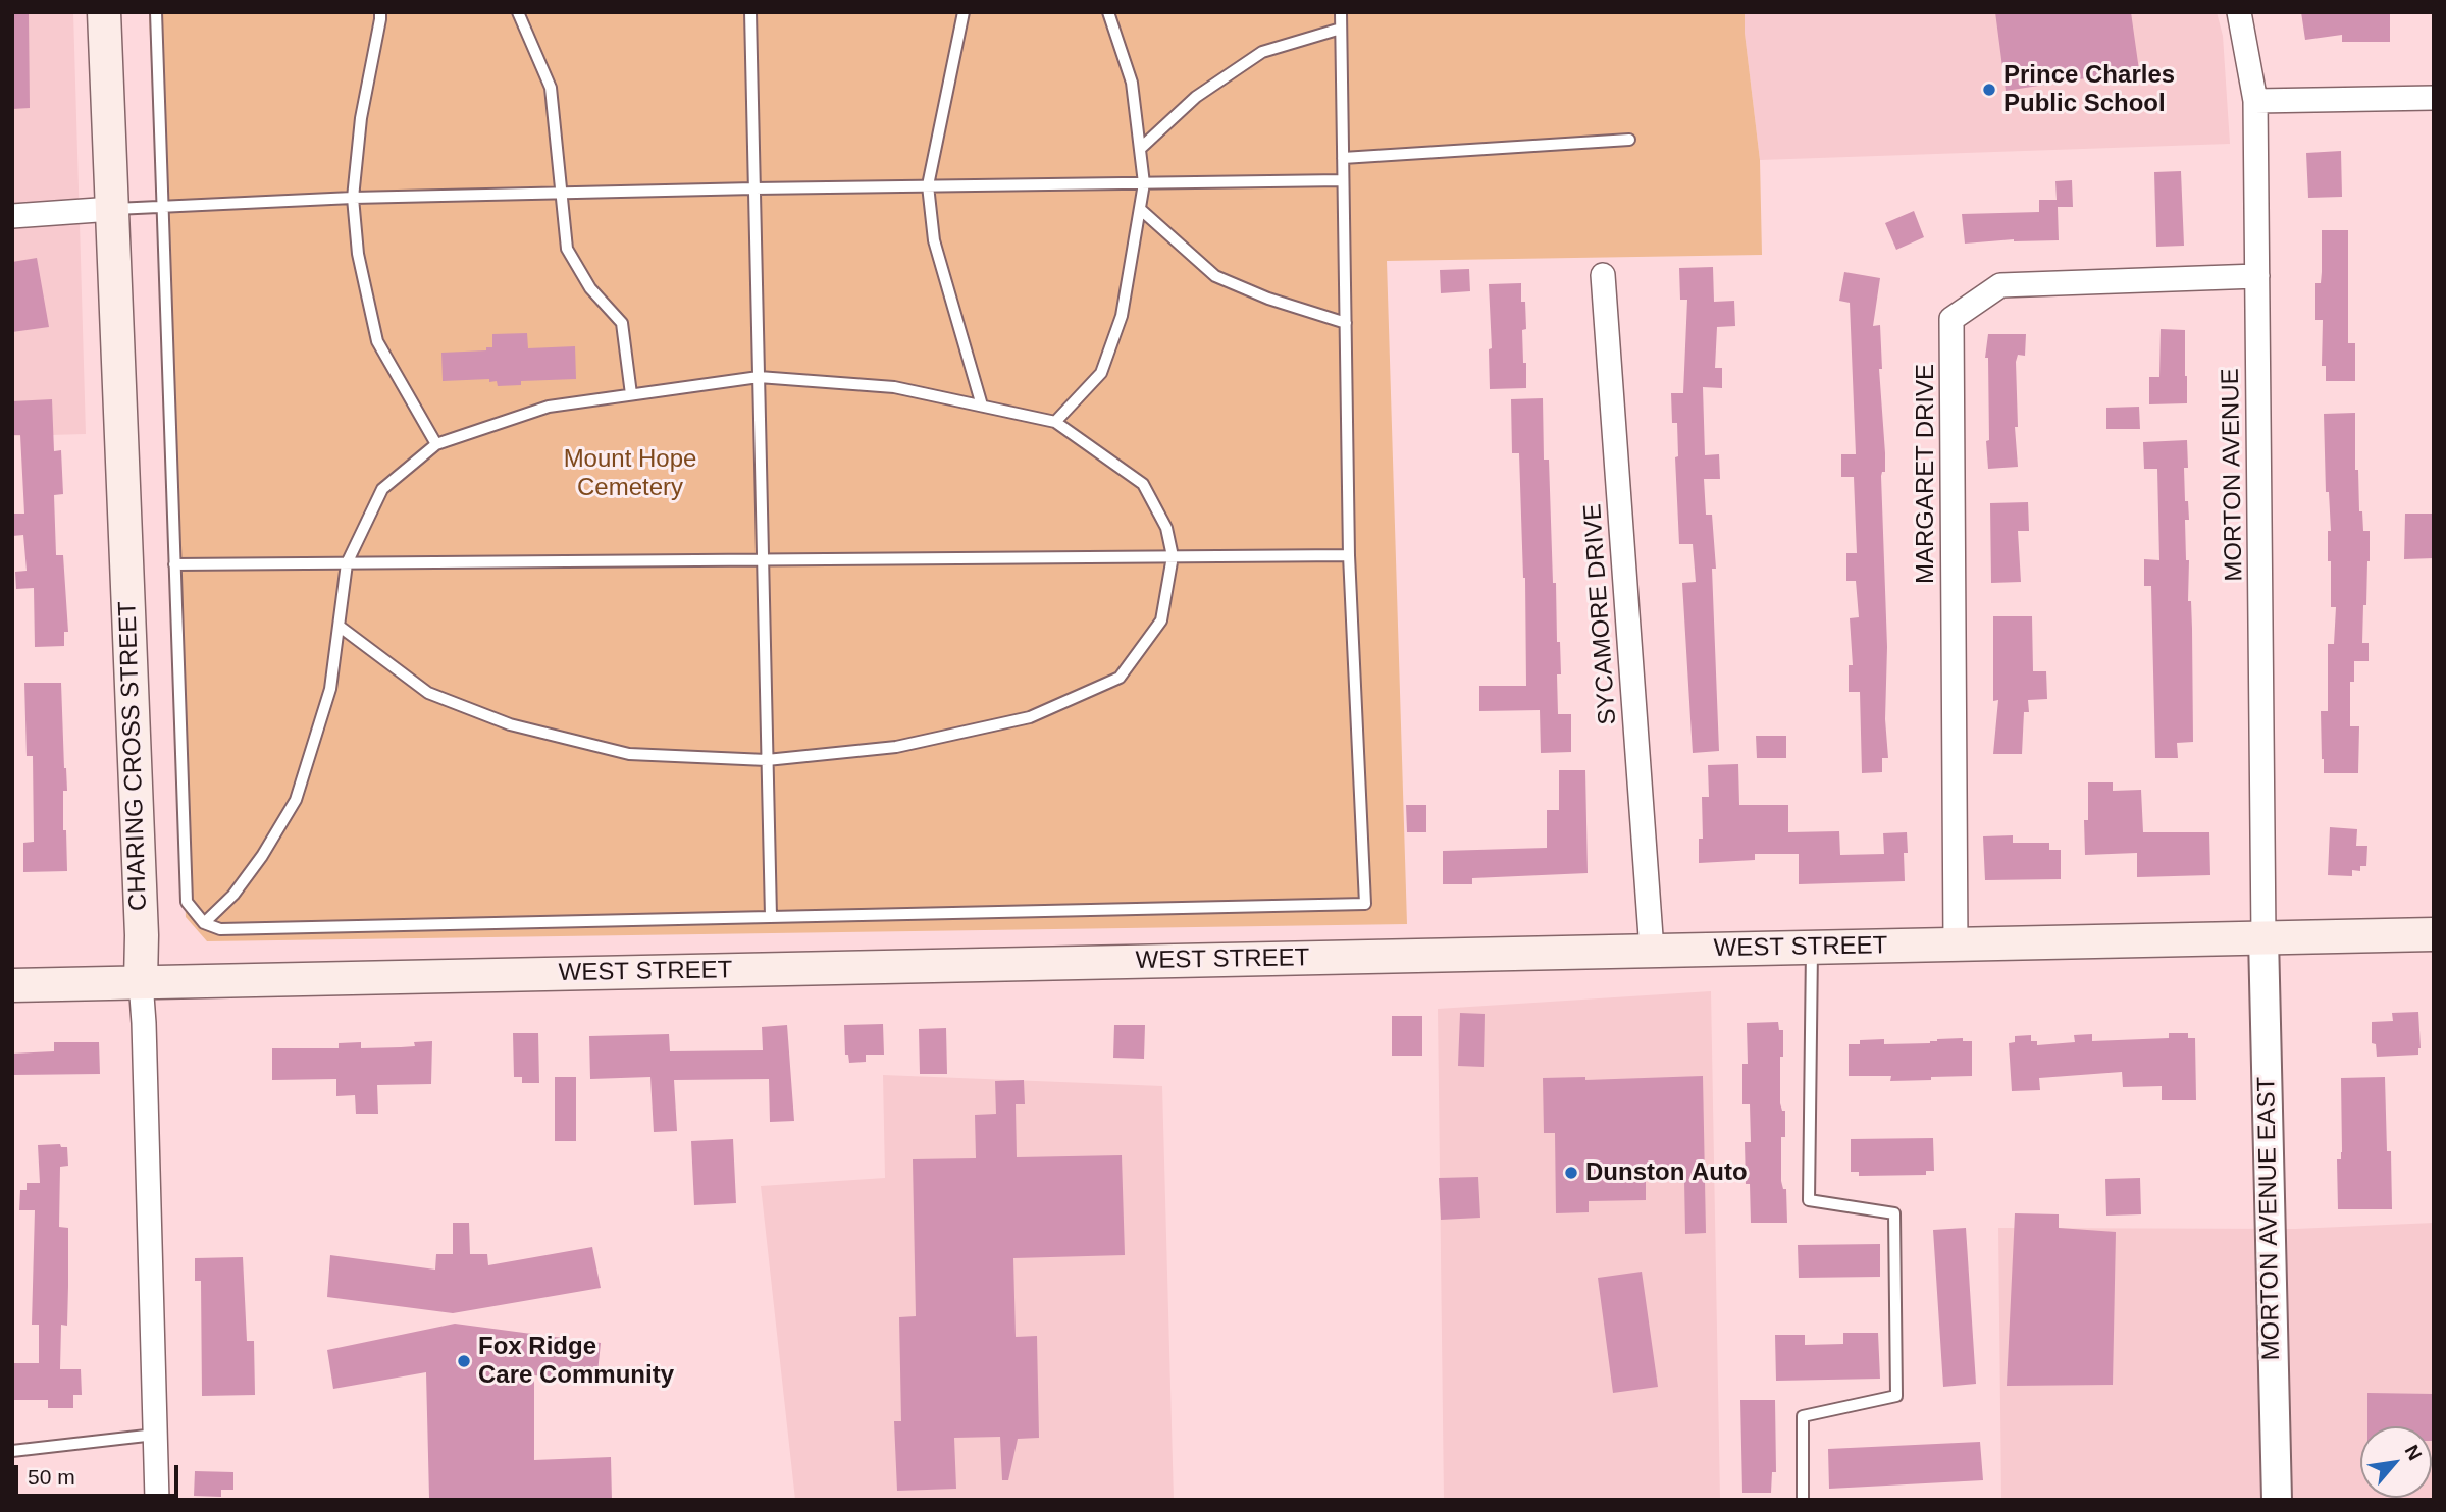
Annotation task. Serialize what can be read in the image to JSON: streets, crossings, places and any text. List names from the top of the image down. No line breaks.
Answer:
{"streets":{"main road":["CHARING CROSS STREET","WEST STREET"],"street":["MARGARET DRIVE","MORTON AVENUE","SYCAMORE DRIVE","MORTON AVENUE EAST"]},"crossings":[["MARGARET DRIVE","MORTON AVENUE"],["MARGARET DRIVE","WEST STREET"],["MORTON AVENUE","WEST STREET"],["MORTON AVENUE","MORTON AVENUE EAST"],["SYCAMORE DRIVE","WEST STREET"],["CHARING CROSS STREET","WEST STREET"],["WEST STREET","MORTON AVENUE EAST"]],"parks":["Mount Hope Cemetery"],"places":["Prince Charles Public School","Dunston Auto","Fox Ridge Care Community"],"scale_bar":"50 m","north":"top right"}
